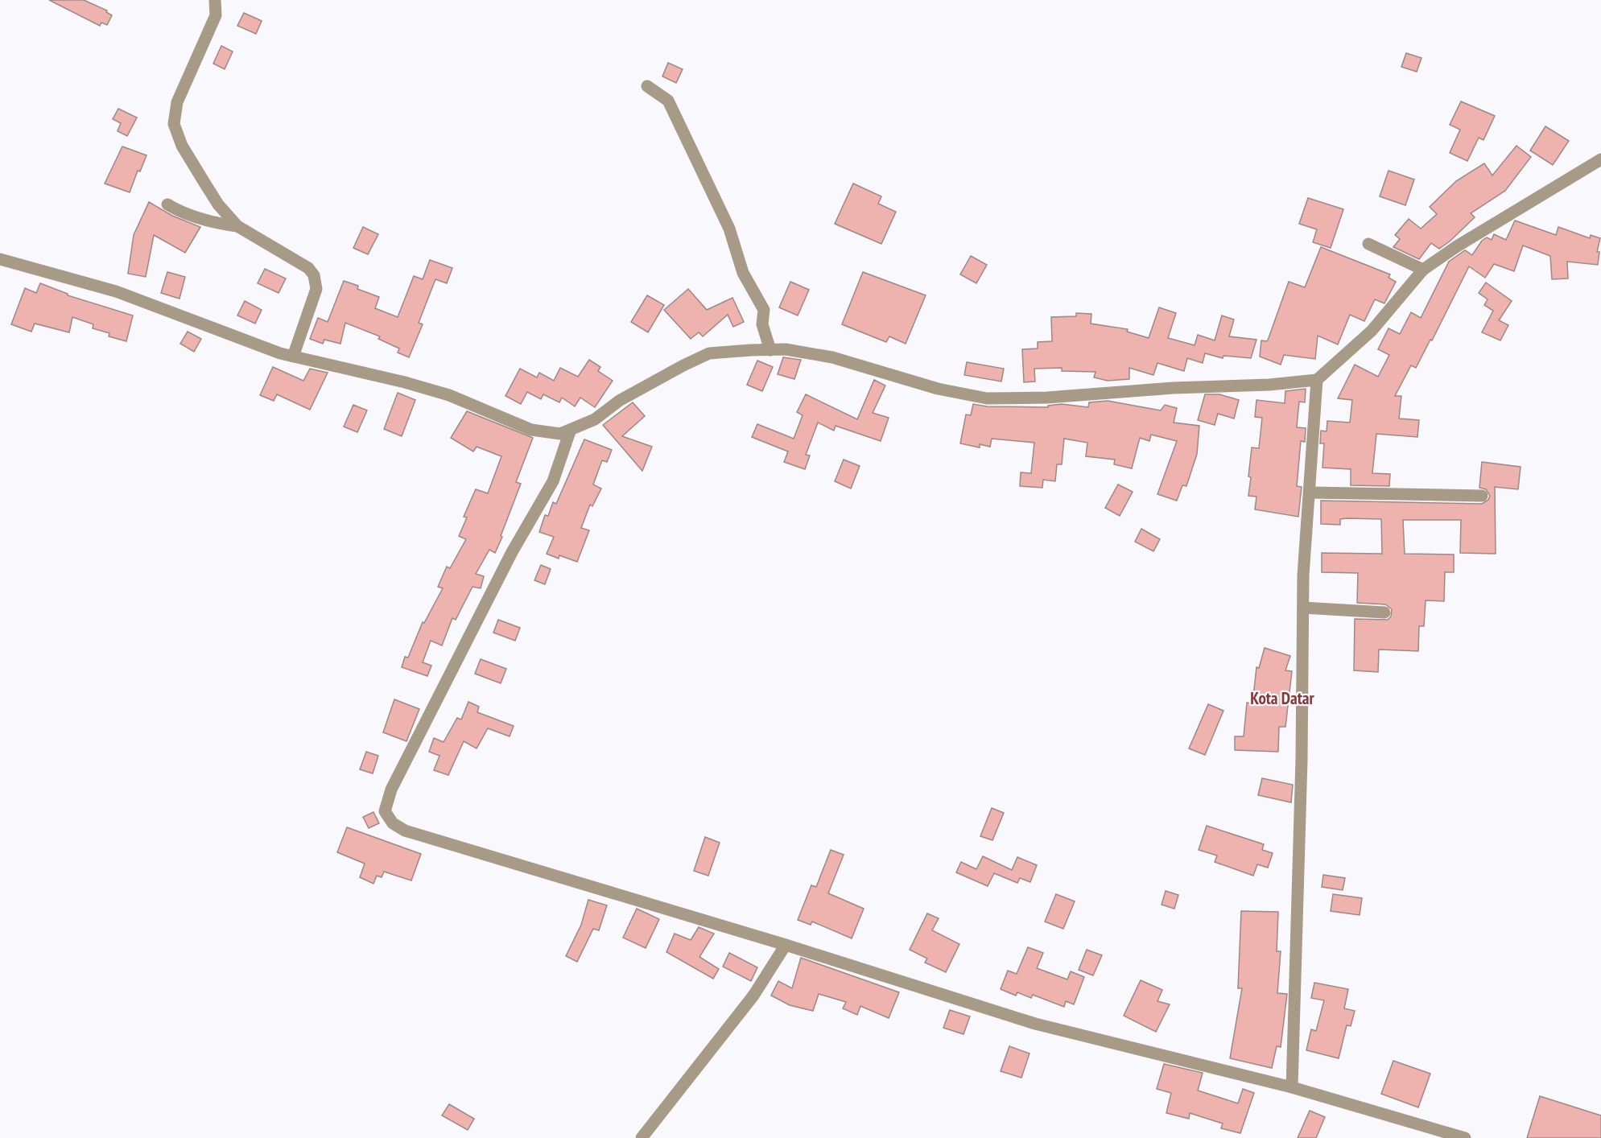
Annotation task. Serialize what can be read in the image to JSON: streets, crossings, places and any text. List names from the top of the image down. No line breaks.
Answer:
{"districts":["Kota Datar"]}
